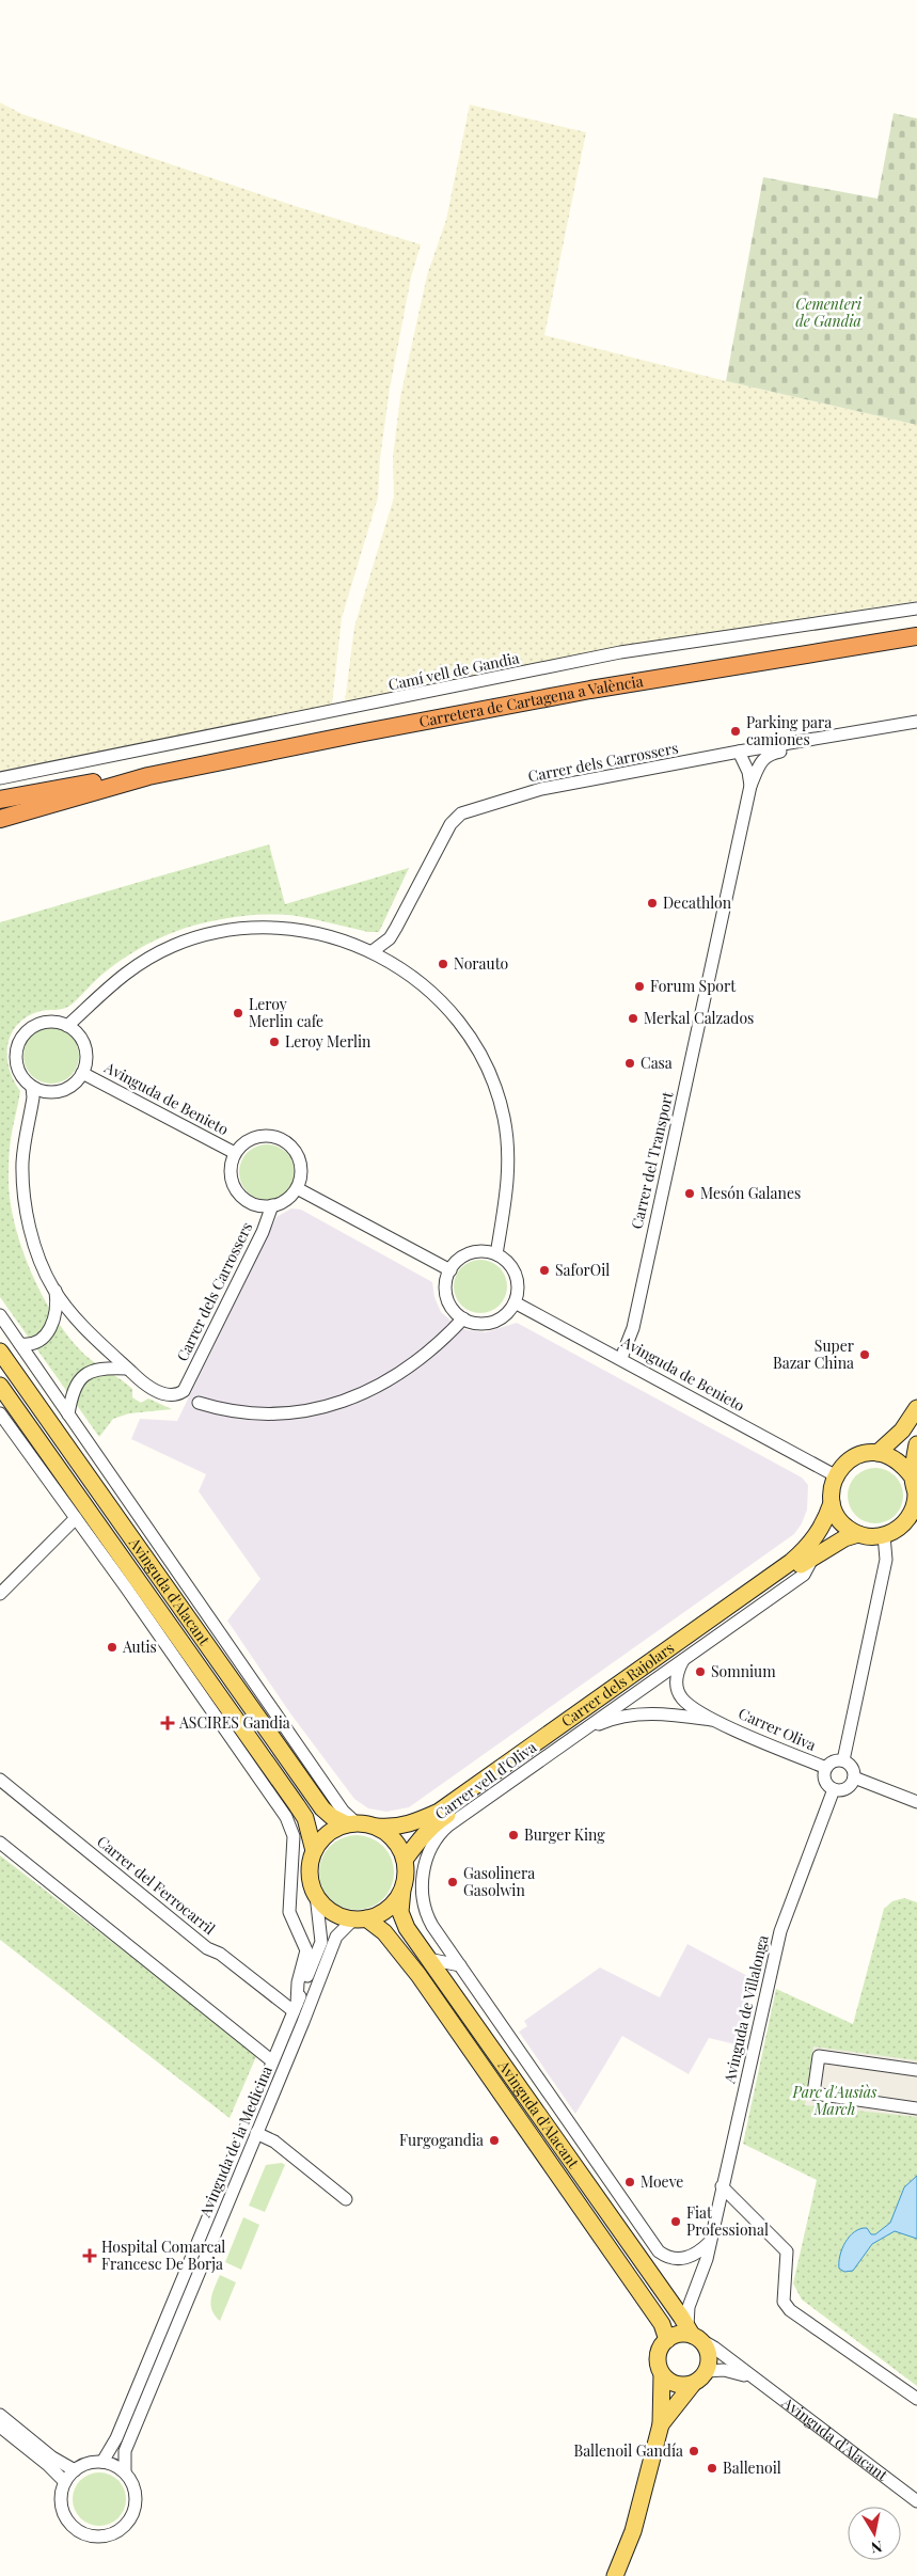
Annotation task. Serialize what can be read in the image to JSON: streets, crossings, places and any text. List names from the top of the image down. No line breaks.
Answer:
{"streets":{"highway":["Carretera de Cartagena a València"],"main road":["Avinguda d'Alacant","Carrer dels Rajolars"],"street":["Camí vell de Gandia","Carrer dels Carrossers","Avinguda de Benieto","Carrer del Transport","Carrer Oliva","Carrer vell d'Oliva","Carrer del Ferrocarril","Avinguda de Villalonga","Avinguda de la Medicina"]},"crossings":[["Carrer dels Carrossers","Avinguda de Benieto"],["Carrer dels Carrossers","Carrer del Transport"],["Avinguda de Benieto","Carrer del Transport"],["Avinguda de Benieto","Carrer dels Rajolars"],["Avinguda d'Alacant","Carrer dels Rajolars"],["Avinguda d'Alacant","Carrer vell d'Oliva"],["Avinguda d'Alacant","Avinguda de Villalonga"],["Avinguda d'Alacant","Avinguda de la Medicina"],["Carrer dels Rajolars","Carrer vell d'Oliva"],["Carrer dels Rajolars","Avinguda de la Medicina"],["Carrer Oliva","Carrer vell d'Oliva"],["Carrer Oliva","Avinguda de Villalonga"],["Carrer vell d'Oliva","Avinguda de Villalonga"],["Carrer del Ferrocarril","Avinguda de la Medicina"]],"parks":["Cementeri de Gandia","Parc d'Ausiàs March"],"places":{"other":["Parking para camiones","Decathlon","Norauto","Forum Sport","Leroy Merlin cafe","Merkal Calzados","Leroy Merlin","Casa","Mesón Galanes","SaforOil","Super Bazar China","Autis","Somnium","Burger King","Gasolinera Gasolwin","Furgogandia","Moeve","Fiat Professional","Ballenoil Gandía","Ballenoil"],"health":["ASCIRES Gandia","Hospital Comarcal Francesc De Borja"]},"north":"bottom"}
